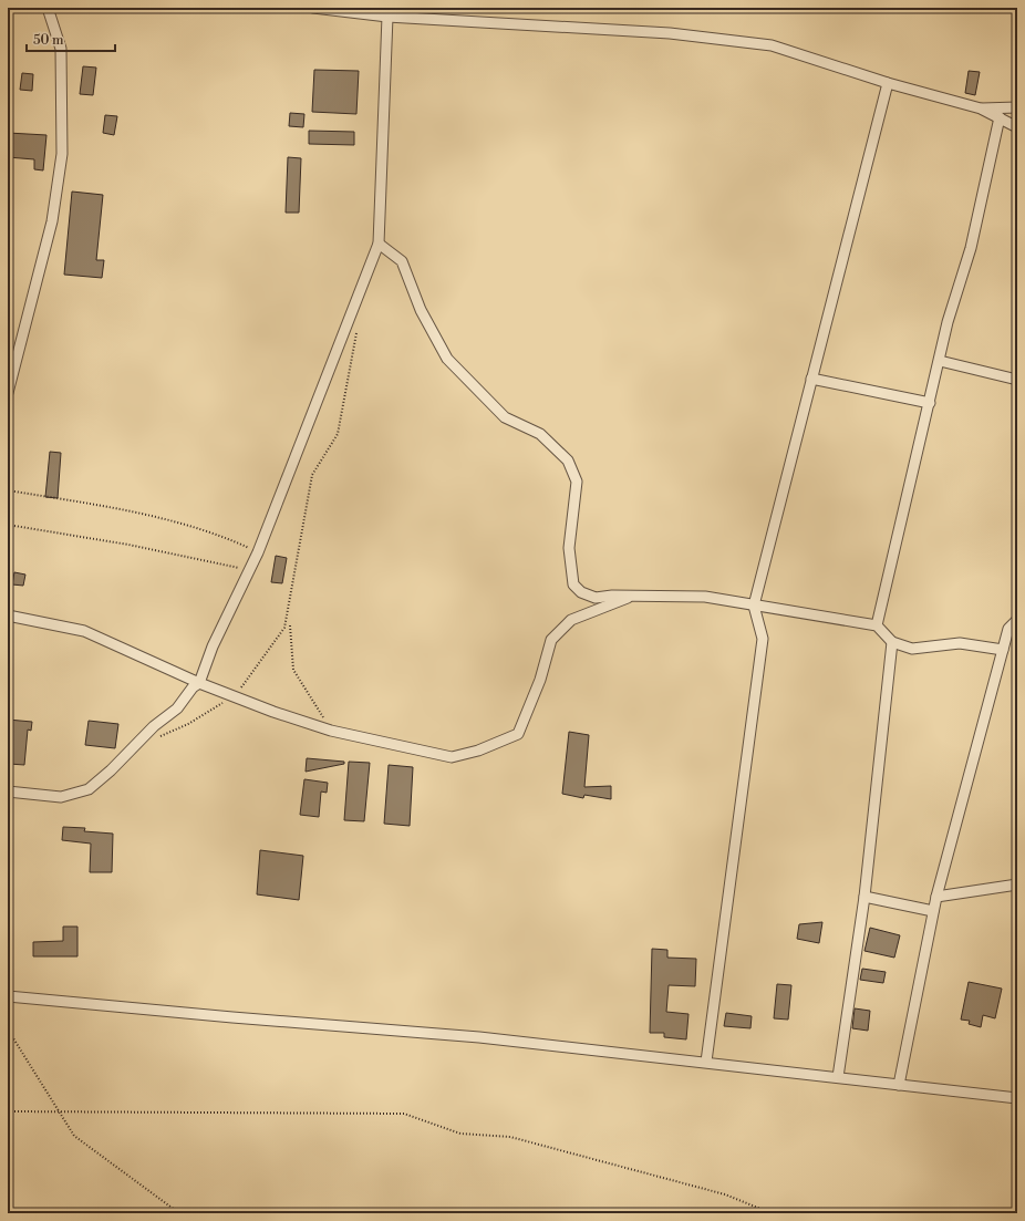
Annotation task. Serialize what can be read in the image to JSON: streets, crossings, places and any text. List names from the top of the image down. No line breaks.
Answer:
{"scale_bar":"50 m"}
